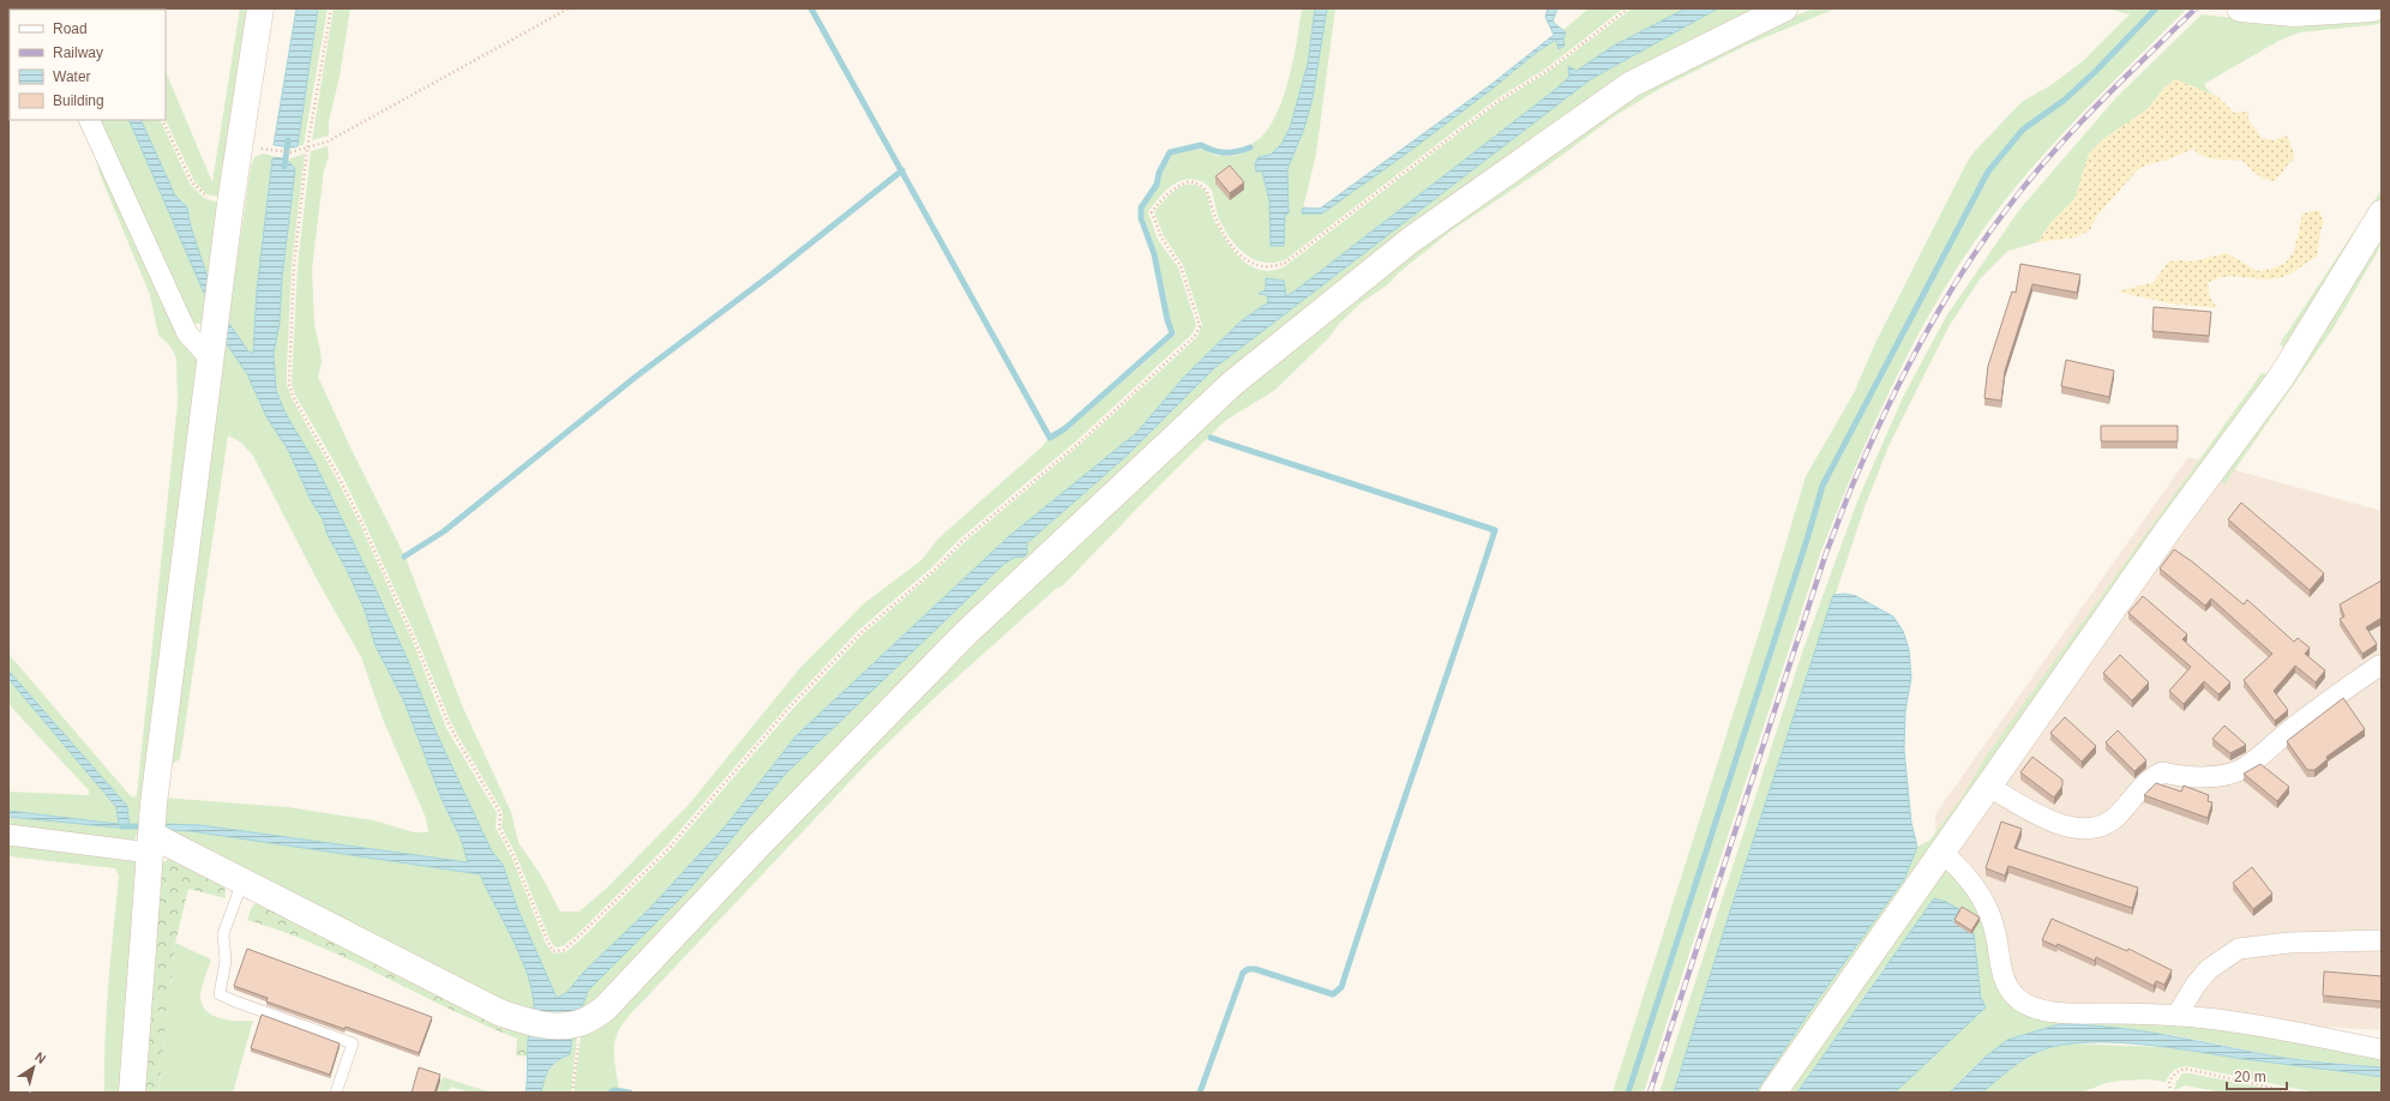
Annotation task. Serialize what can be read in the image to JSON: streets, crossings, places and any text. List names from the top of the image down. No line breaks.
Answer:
{"legend":["Road","Railway","Water","Building"],"scale_bar":"20 m","north":"top right"}
